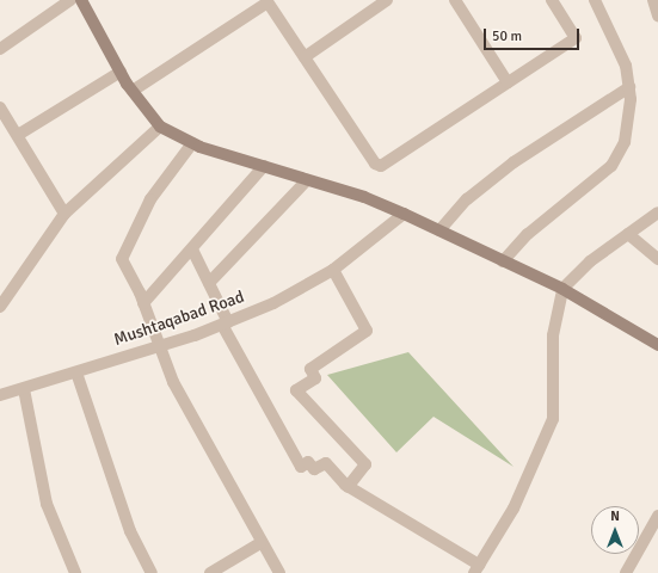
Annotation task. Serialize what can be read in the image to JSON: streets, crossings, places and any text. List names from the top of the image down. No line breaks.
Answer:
{"streets":{"street":["Mushtaqabad Road"]},"scale_bar":"50 m","north":"top"}
